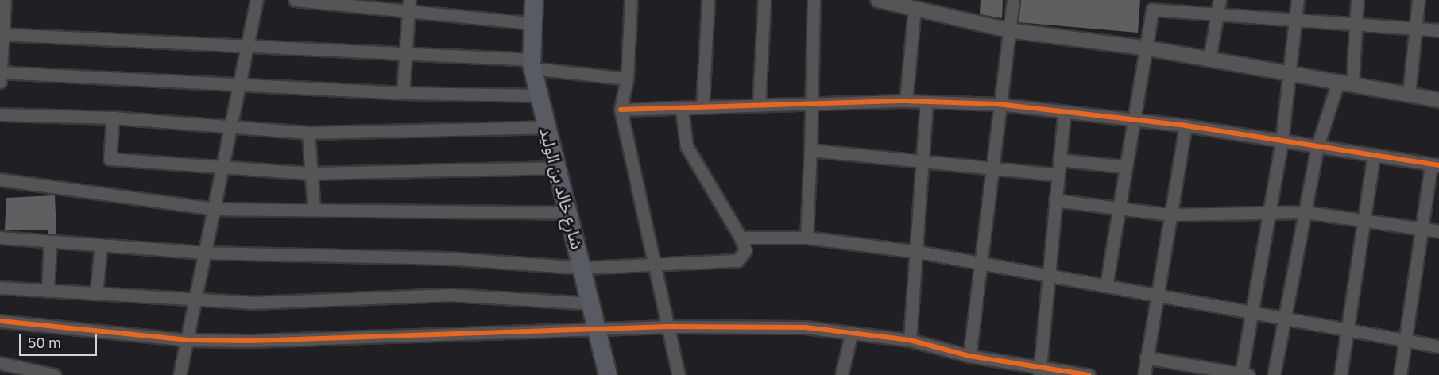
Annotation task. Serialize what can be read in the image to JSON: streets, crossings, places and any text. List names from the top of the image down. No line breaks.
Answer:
{"streets":{"main road":["شارع خالد بن الوليد"]},"scale_bar":"50 m"}
